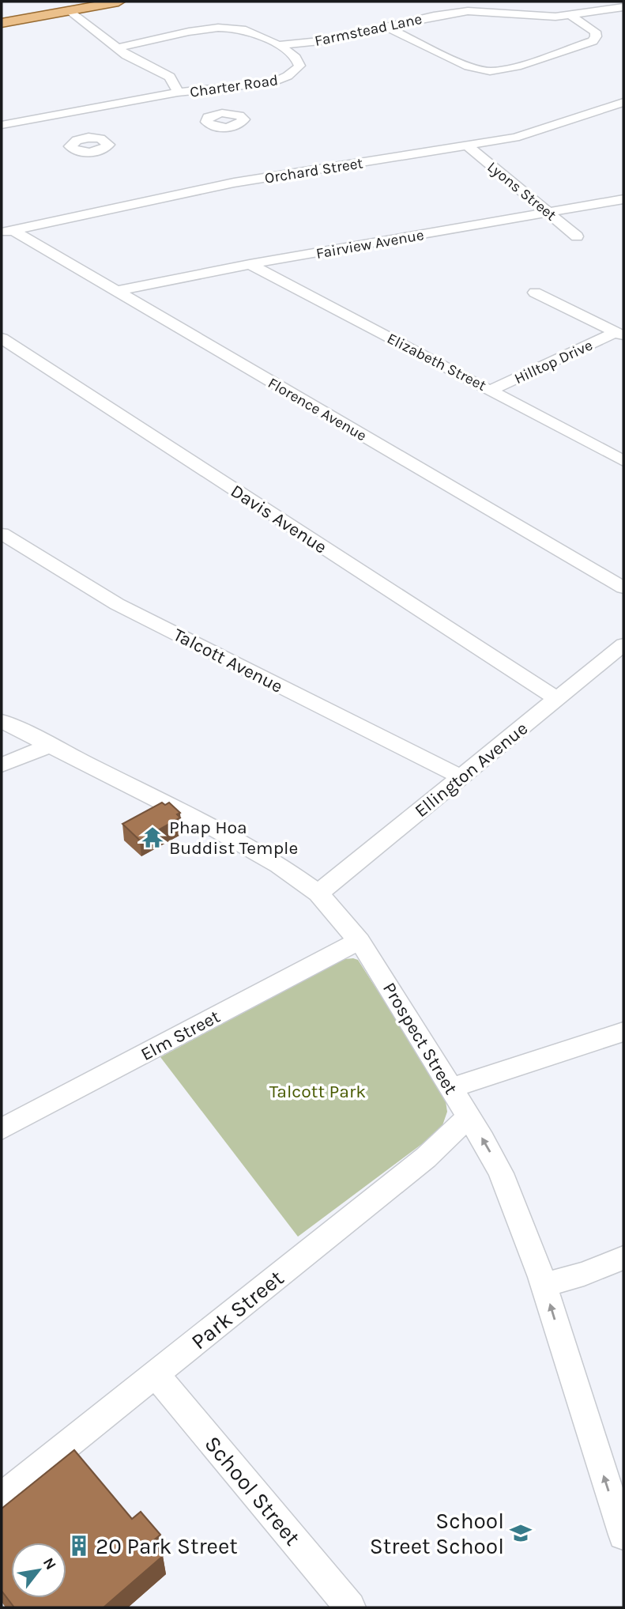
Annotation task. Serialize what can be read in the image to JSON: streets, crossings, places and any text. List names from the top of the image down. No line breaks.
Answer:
{"streets":{"street":["Farmstead Lane","Charter Road","Orchard Street","Lyons Street","Fairview Avenue","Elizabeth Street","Hilltop Drive","Florence Avenue","Davis Avenue","Talcott Avenue","Ellington Avenue","Elm Street","Prospect Street","Park Street","School Street"]},"crossings":[["Farmstead Lane","Charter Road"],["Orchard Street","Lyons Street"],["Orchard Street","Florence Avenue"],["Lyons Street","Fairview Avenue"],["Fairview Avenue","Elizabeth Street"],["Fairview Avenue","Florence Avenue"],["Elizabeth Street","Hilltop Drive"],["Davis Avenue","Ellington Avenue"],["Talcott Avenue","Ellington Avenue"],["Ellington Avenue","Prospect Street"],["Elm Street","Prospect Street"],["Prospect Street","Park Street"],["Park Street","School Street"]],"one_way":["Prospect Street"],"parks":["Talcott Park"],"places":{"temple":["Phap Hoa Buddist Temple"],"school or university":["School Street School"],"building":["20 Park Street"]},"north":"top right"}
